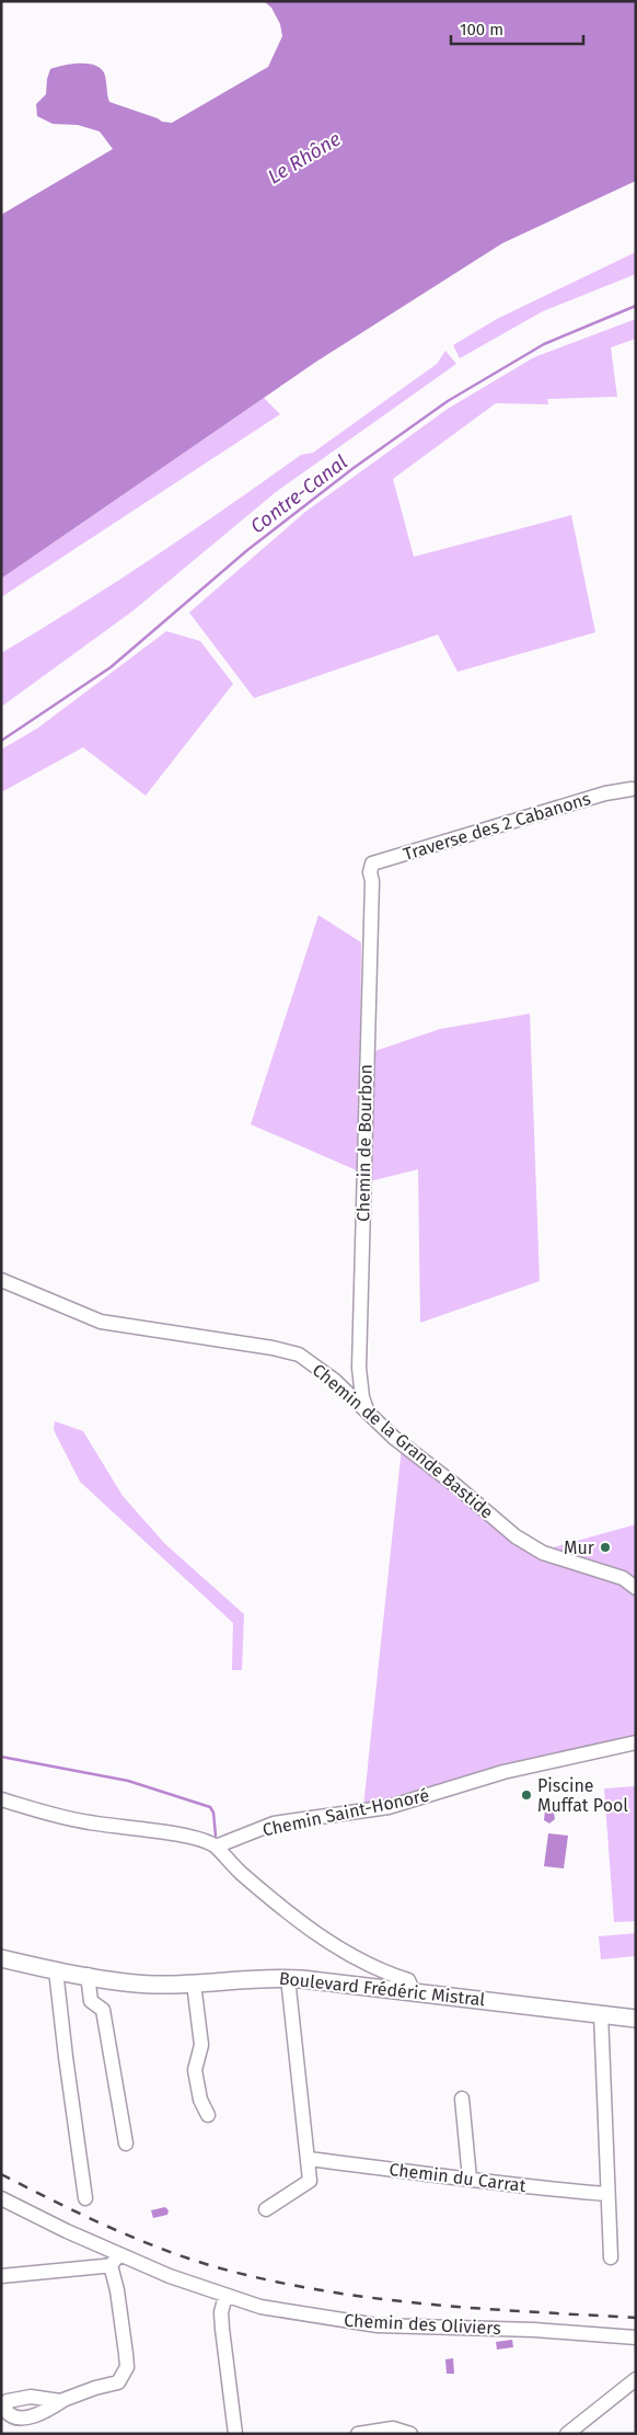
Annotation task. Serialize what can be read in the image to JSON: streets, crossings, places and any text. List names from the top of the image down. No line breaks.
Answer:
{"streets":{"main road":["Boulevard Frédéric Mistral"],"street":["Traverse des 2 Cabanons","Chemin de Bourbon","Chemin de la Grande Bastide","Chemin Saint-Honoré","Chemin du Carrat","Chemin des Oliviers"]},"crossings":[["Traverse des 2 Cabanons","Chemin de Bourbon"],["Chemin de Bourbon","Chemin de la Grande Bastide"]],"water":["Le Rhône","Contre-Canal"],"places":["Mur","Piscine Muffat Pool"],"scale_bar":"100 m"}
